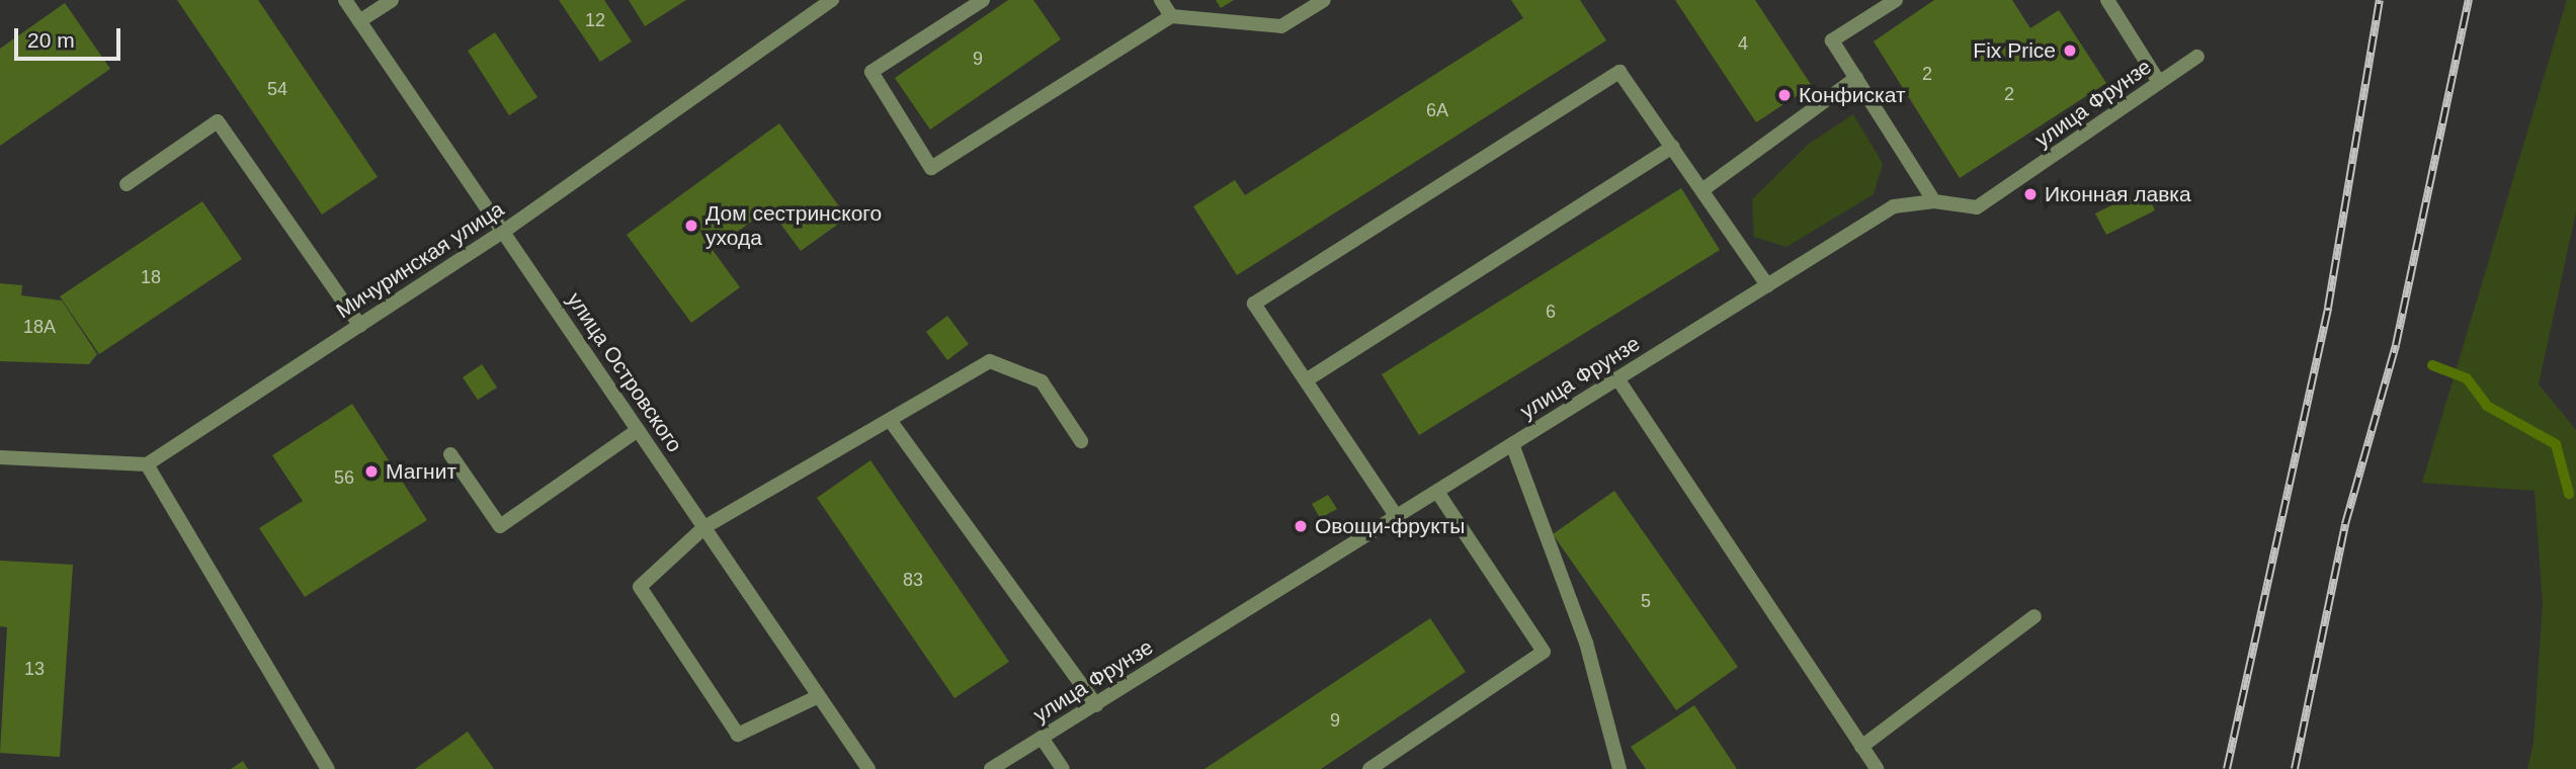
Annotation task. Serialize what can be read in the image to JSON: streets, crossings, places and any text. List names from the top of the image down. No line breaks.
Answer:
{"streets":{"street":["улица Фрунзе","Мичуринская улица","улица Островского"]},"crossings":[["Мичуринская улица","улица Островского"]],"places":["Fix Price","Конфискат","Иконная лавка","Дом сестринского ухода","Магнит","Овощи-фрукты"],"house_numbers":["12","4","9","2","54","2","6А","18","6","18А","56","83","5","13","9"],"scale_bar":"20 m"}
